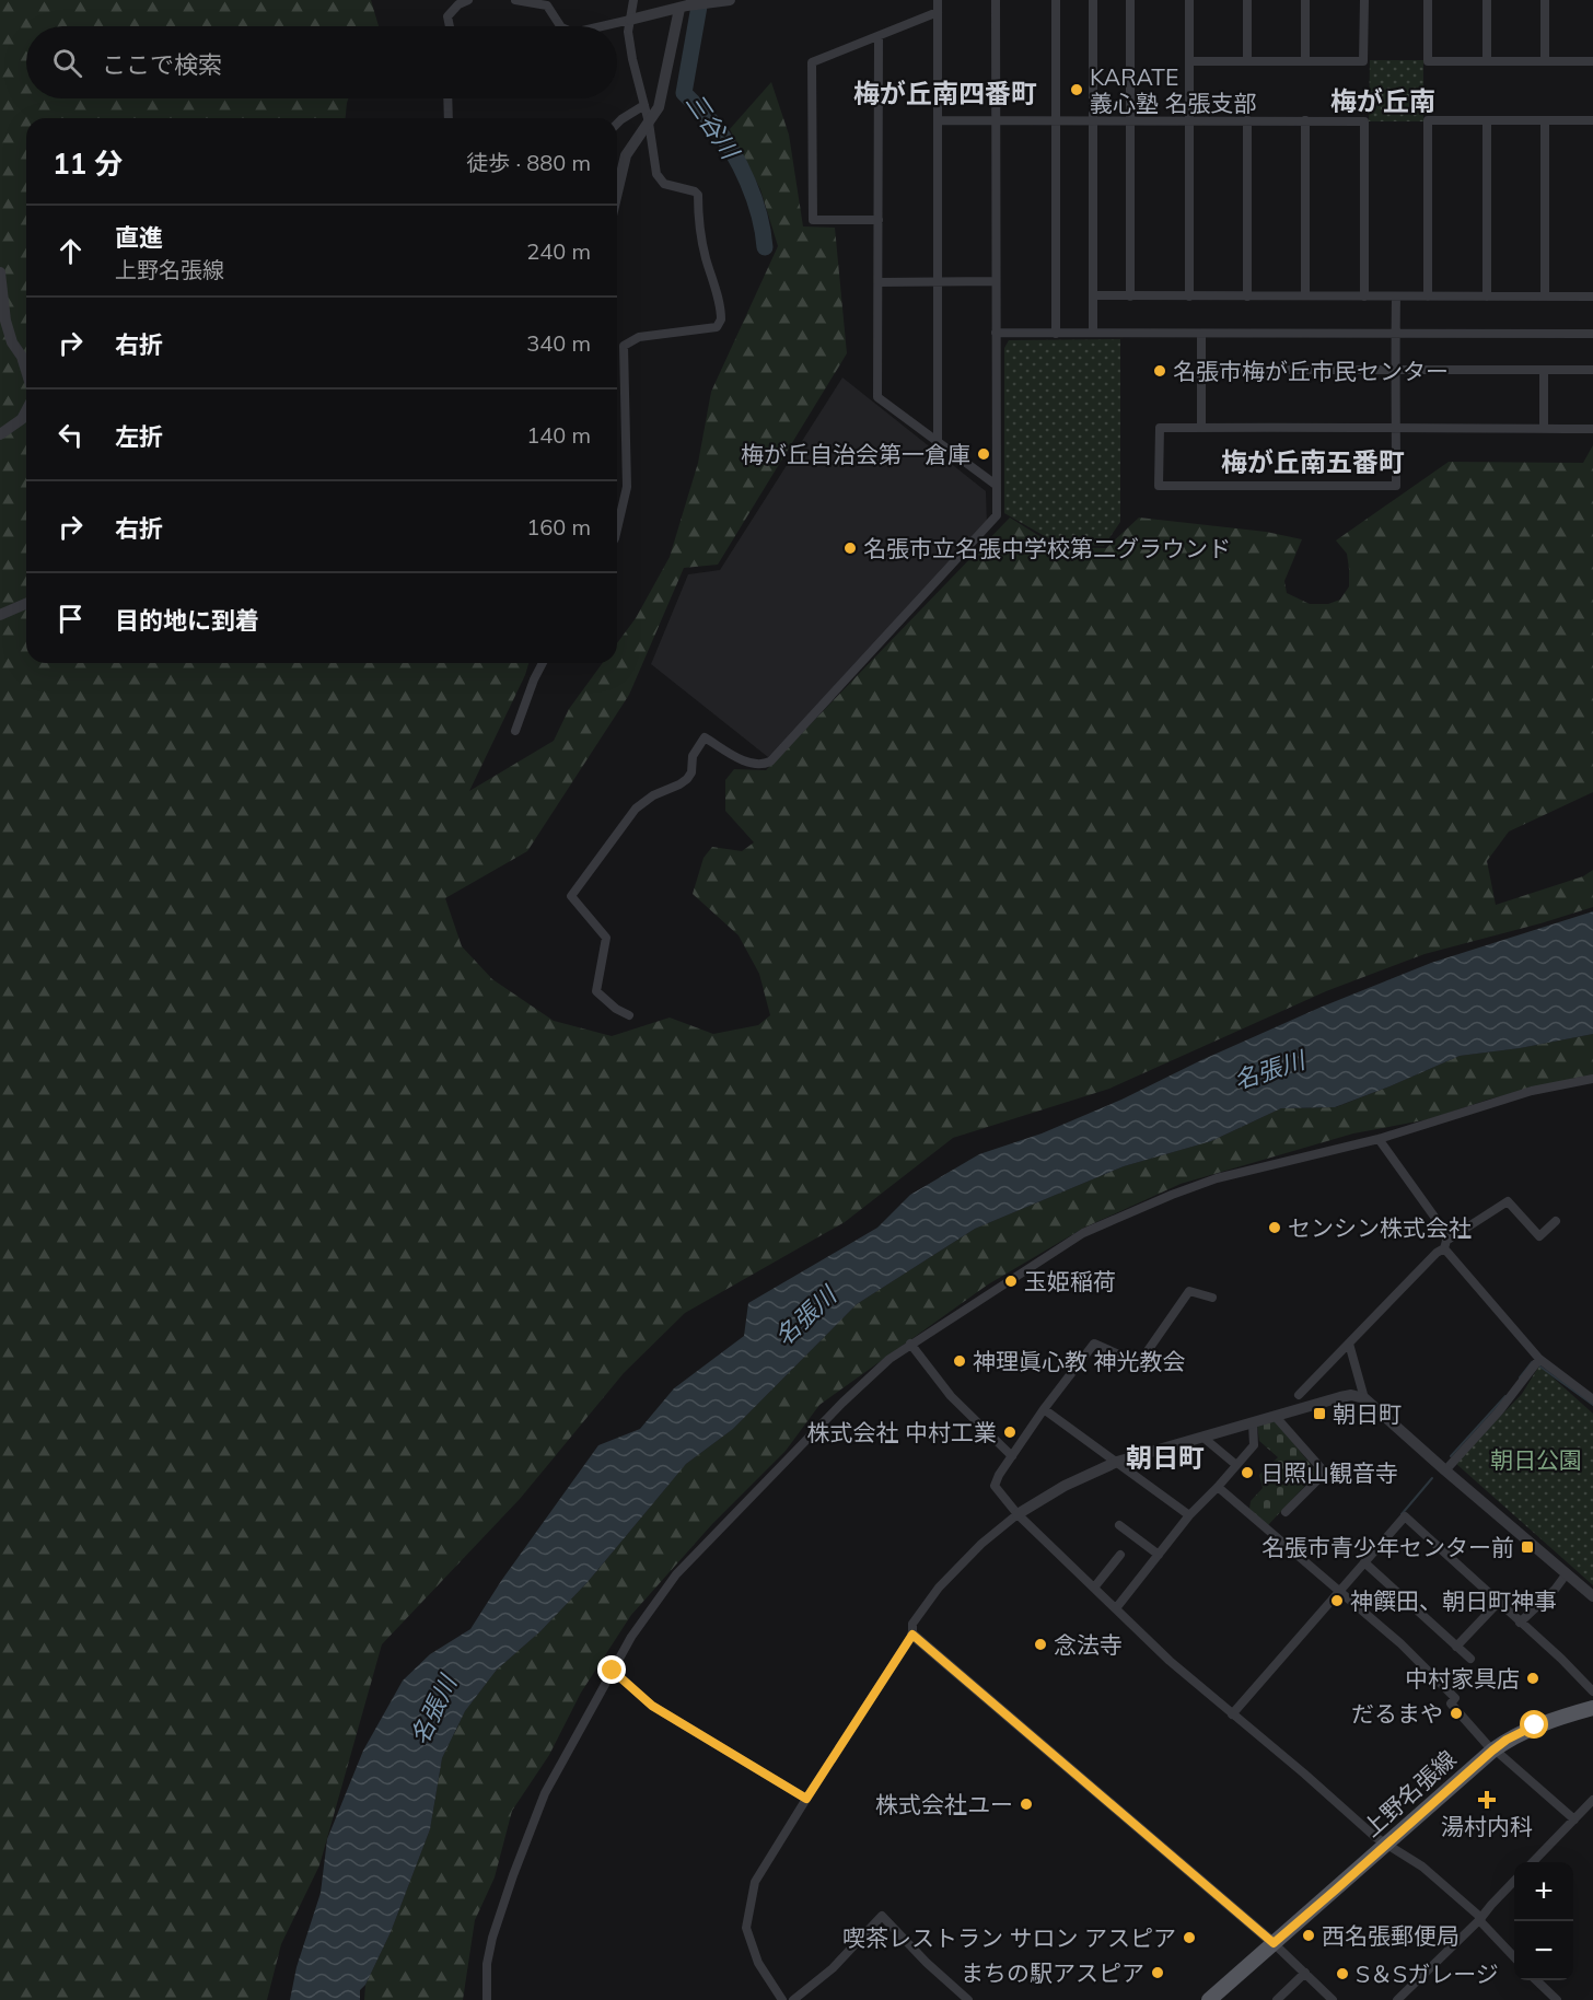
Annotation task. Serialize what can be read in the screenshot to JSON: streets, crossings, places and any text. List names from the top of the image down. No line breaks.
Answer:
{"streets":{"main road":["上野名張線"]},"districts":["梅が丘南四番町","梅が丘南","梅が丘南五番町","朝日町"],"water":["三谷川","名張川"],"parks":["朝日公園"],"places":{"other":["KARATE 義心塾 名張支部","名張市梅が丘市民センター","梅が丘自治会第一倉庫","名張市立名張中学校第二グラウンド","センシン株式会社","玉姫稲荷","神理眞心教 神光教会","株式会社 中村工業","日照山観音寺","神饌田、朝日町神事","念法寺","中村家具店","だるまや","株式会社ユー","西名張郵便局","喫茶レストラン サロン アスピア","まちの駅アスピア","S＆Sガレージ"],"transit":["朝日町","名張市青少年センター前"],"health":["湯村内科"]},"page":{"search":"ここで検索","heading":["11 分","徒歩 · 880 m"],"list":[["直進","上野名張線","240 m"],["右折","340 m"],["左折","140 m"],["右折","160 m"],"目的地に到着"],"map_buttons":["+","−"]}}
